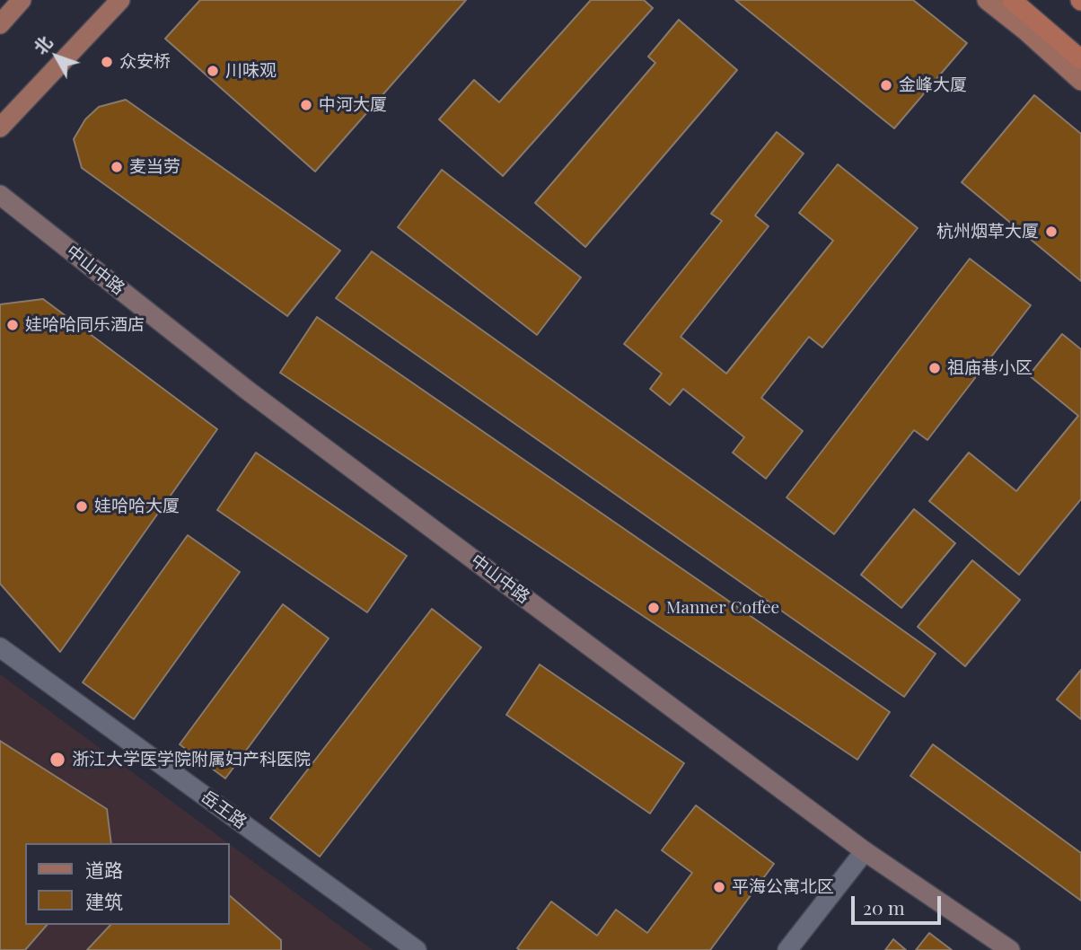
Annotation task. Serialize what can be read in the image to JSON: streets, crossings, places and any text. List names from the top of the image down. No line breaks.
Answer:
{"streets":{"main road":["中山中路"],"street":["岳王路"]},"places":["众安桥","川味观","金峰大厦","中河大厦","麦当劳","杭州烟草大厦","娃哈哈同乐酒店","祖庙巷小区","娃哈哈大厦","Manner Coffee","浙江大学医学院附属妇产科医院","平海公寓北区"],"legend":["道路","建筑"],"scale_bar":"20 m","north":"top left"}
